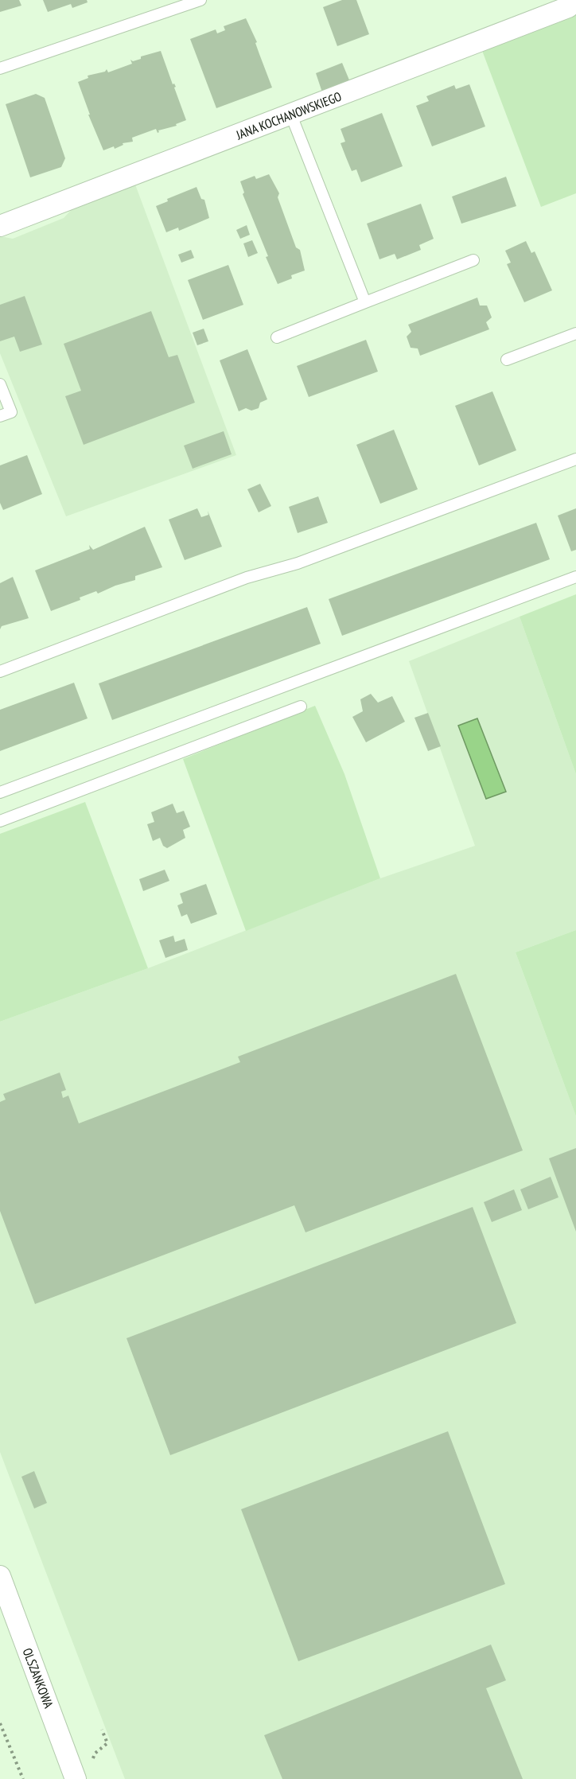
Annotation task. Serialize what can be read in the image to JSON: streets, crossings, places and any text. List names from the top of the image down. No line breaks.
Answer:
{"streets":{"street":["JANA KOCHANOWSKIEGO","OLSZANKOWA"]}}
